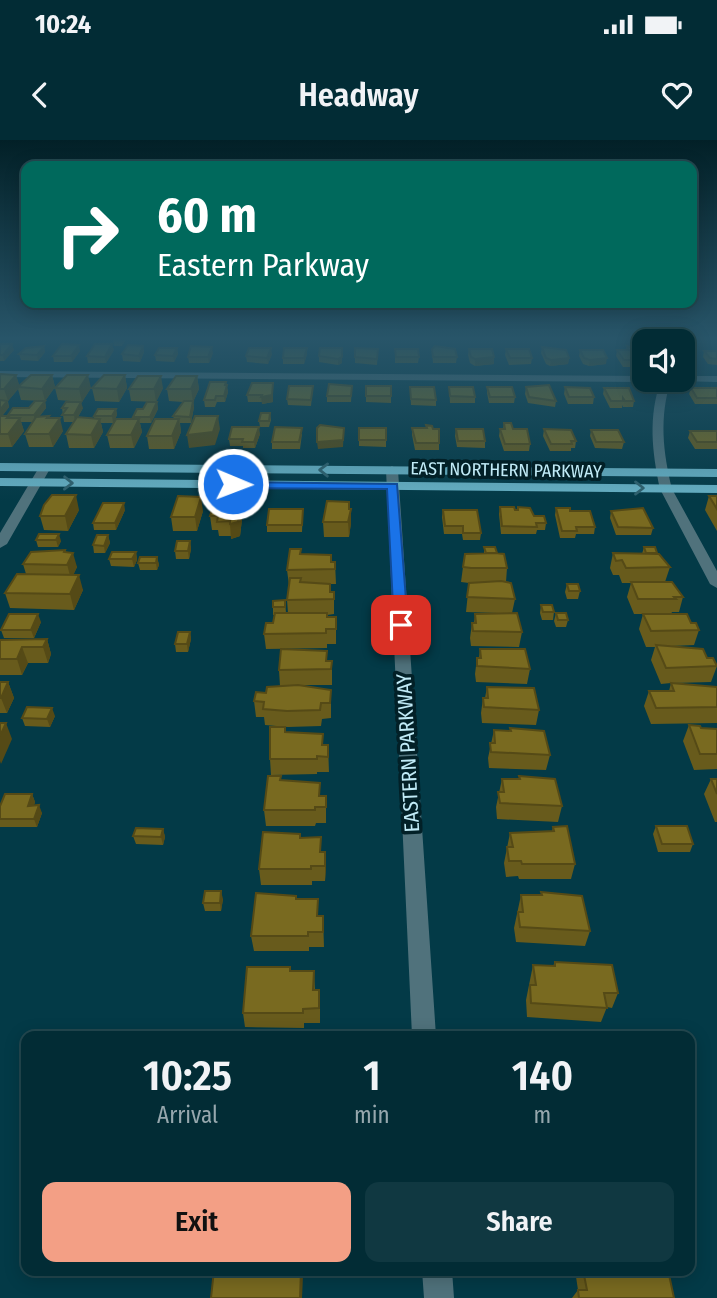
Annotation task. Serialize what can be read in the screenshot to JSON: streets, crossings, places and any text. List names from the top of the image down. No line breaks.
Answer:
{"streets":{"main road":["EAST NORTHERN PARKWAY"],"street":["EASTERN PARKWAY"]},"crossings":[["EAST NORTHERN PARKWAY","EASTERN PARKWAY"]],"page":{"status":"10:24","header":"Headway","turn":["60 m","Eastern Parkway"],"eta":["10:25","Arrival","1","min","140","m"],"buttons":["Exit","Share"]}}
